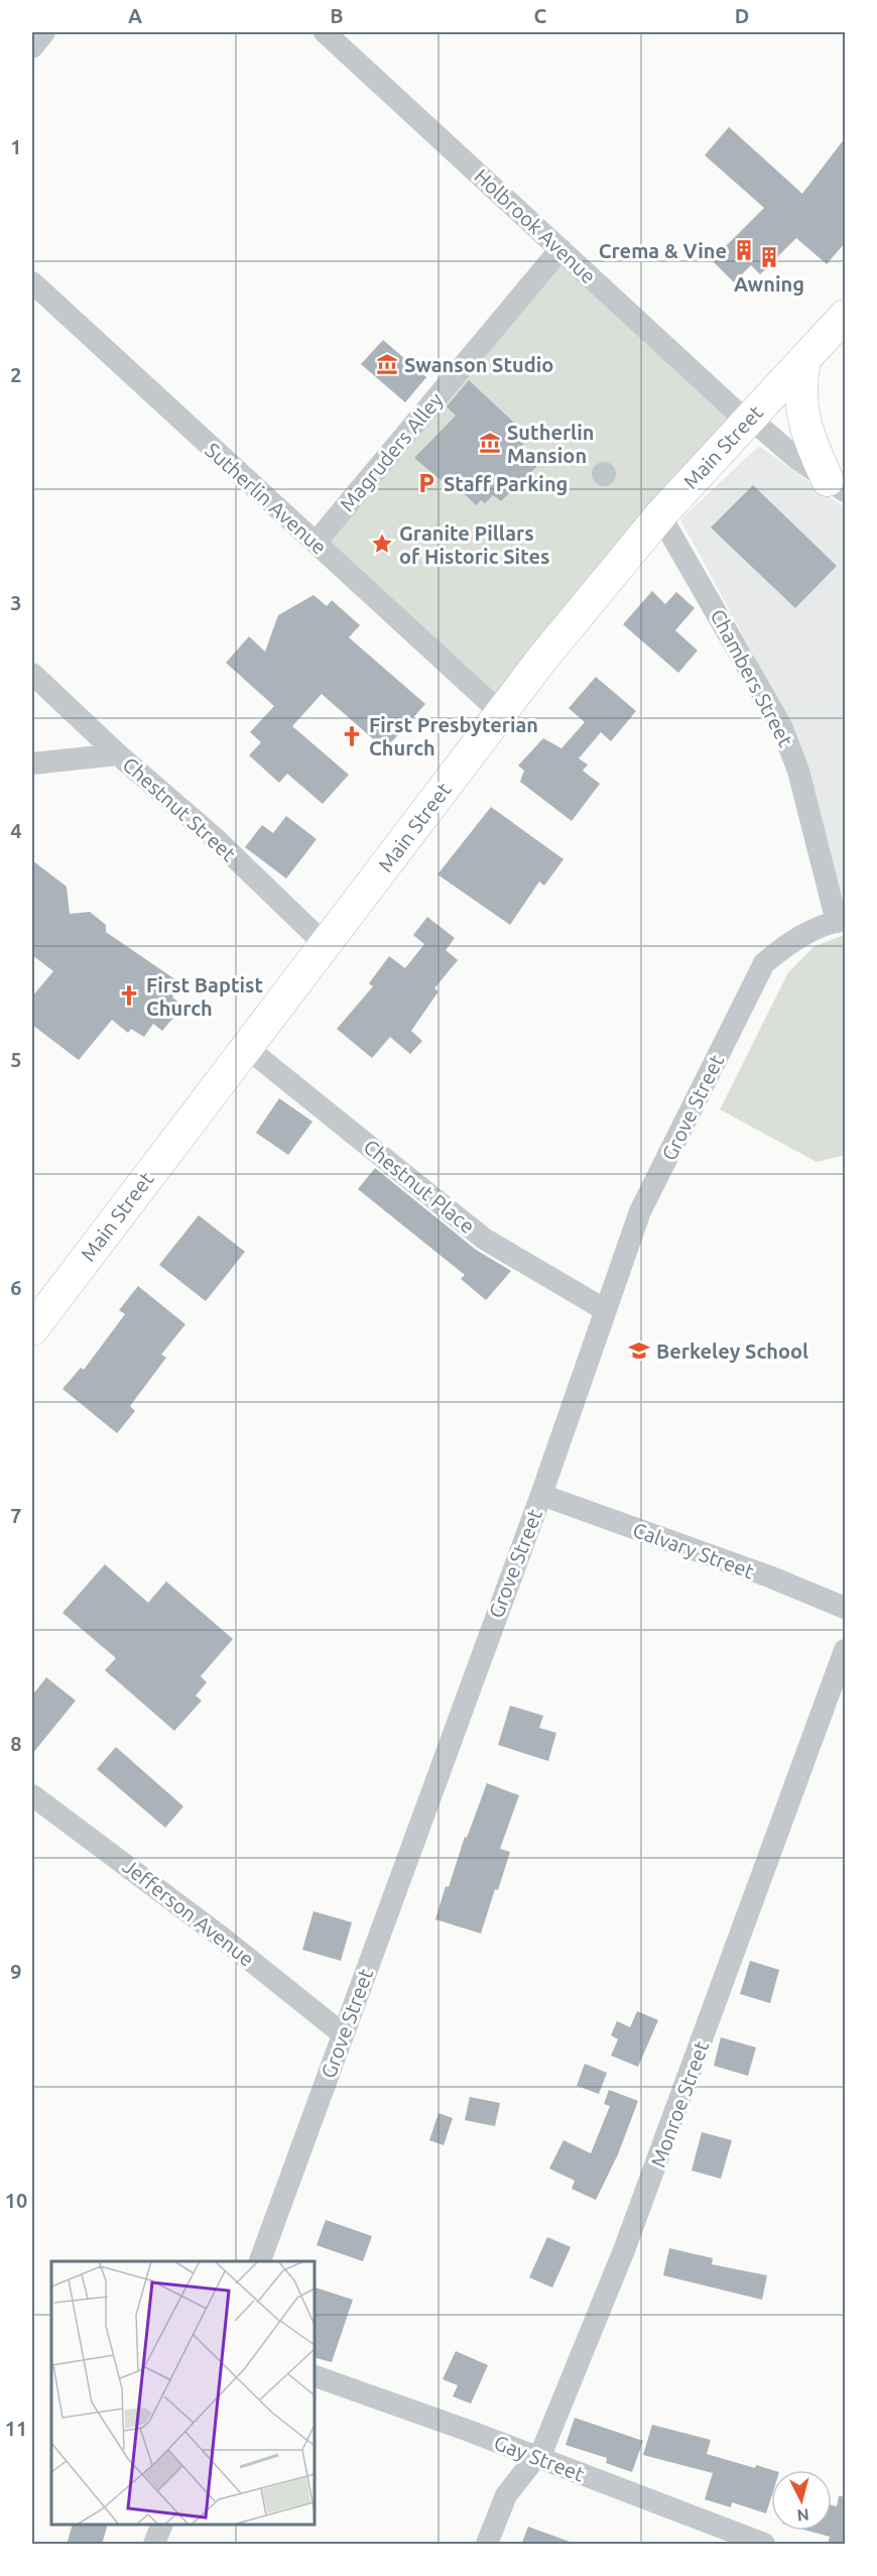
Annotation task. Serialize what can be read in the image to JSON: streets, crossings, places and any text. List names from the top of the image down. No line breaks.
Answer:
{"streets":{"main road":["Main Street"],"street":["Holbrook Avenue","Magruders Alley","Sutherlin Avenue","Chambers Street","Chestnut Street","Grove Street","Chestnut Place","Calvary Street","Jefferson Avenue","Monroe Street","Gay Street"]},"crossings":[["Holbrook Avenue","Main Street"],["Holbrook Avenue","Magruders Alley"],["Main Street","Sutherlin Avenue"],["Main Street","Chambers Street"],["Main Street","Chestnut Street"],["Main Street","Chestnut Place"],["Magruders Alley","Sutherlin Avenue"],["Chambers Street","Grove Street"],["Grove Street","Chestnut Place"],["Grove Street","Calvary Street"],["Grove Street","Jefferson Avenue"],["Monroe Street","Gay Street"]],"places":{"building":["Crema & Vine","Awning"],"museum":["Swanson Studio","Sutherlin Mansion"],"parking":["Staff Parking"],"place":["Granite Pillars of Historic Sites"],"church":["First Presbyterian Church","First Baptist Church"],"school or university":["Berkeley School"]},"north":"bottom","grid":{"columns":["A","B","C","D"],"rows":["1","2","3","4","5","6","7","8","9","10","11"]}}
